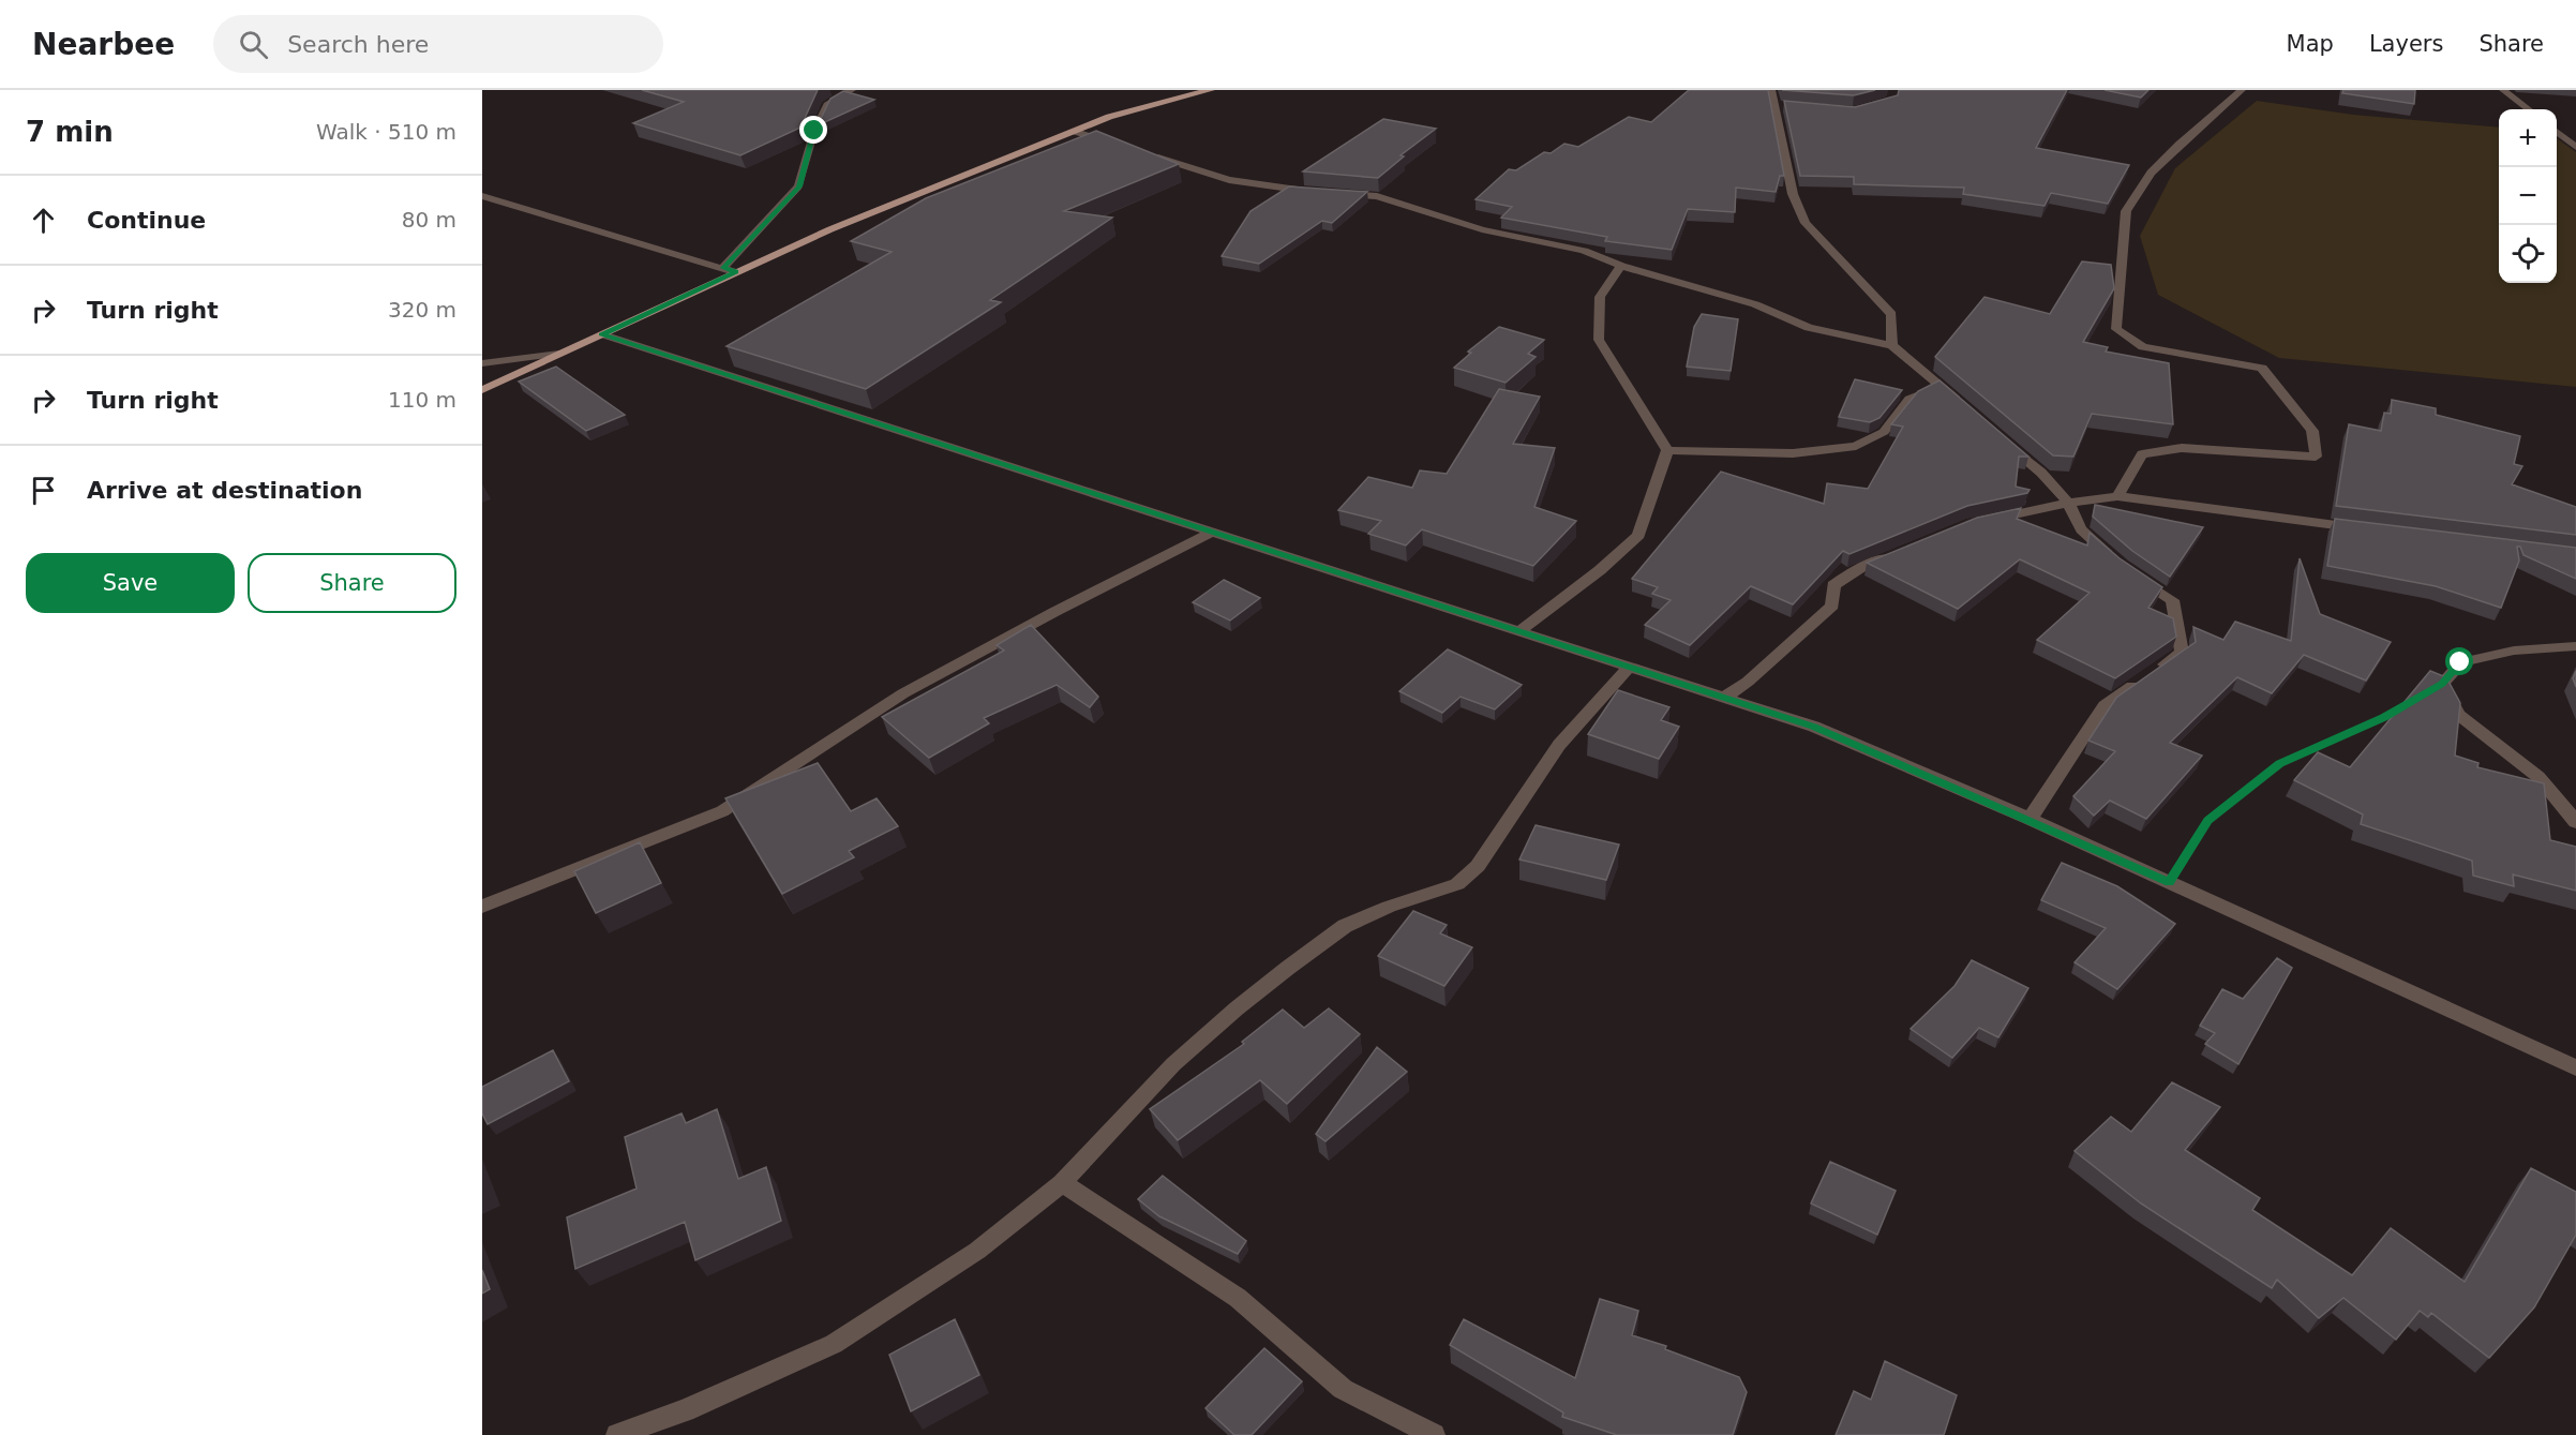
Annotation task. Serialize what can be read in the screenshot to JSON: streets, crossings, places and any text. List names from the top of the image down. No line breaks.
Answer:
{"page":{"header":"Nearbee","search":"Search here","nav":["Map","Layers","Share"],"heading":["7 min","Walk · 510 m"],"map_buttons":["+","−"],"list":[["Continue","80 m"],["Turn right","320 m"],["Turn right","110 m"],"Arrive at destination"],"buttons":["Save","Share"]}}
